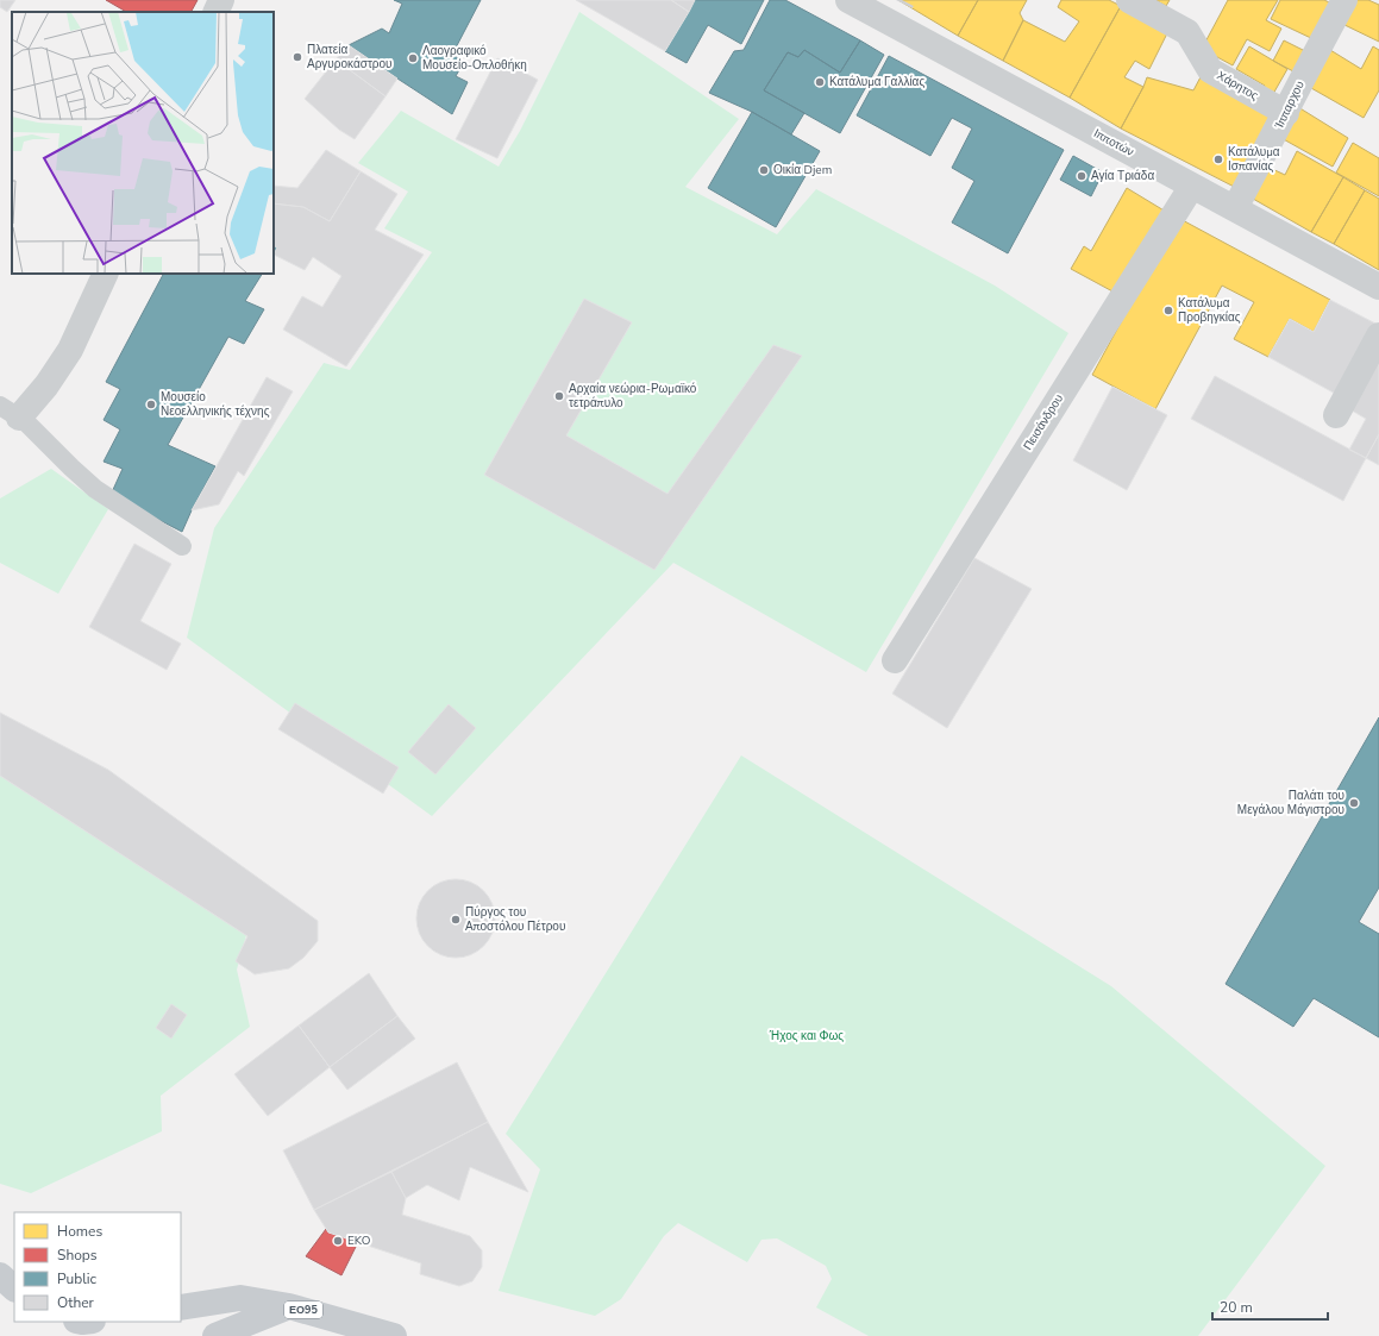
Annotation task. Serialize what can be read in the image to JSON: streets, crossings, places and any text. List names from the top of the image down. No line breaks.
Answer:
{"streets":{"main road":["ΕΟ95"],"street":["Χάρητος","Ίππαρχου","Ιπποτών","Πεισάνδρου"]},"crossings":[["Χάρητος","Ίππαρχου"],["Ίππαρχου","Ιπποτών"],["Ιπποτών","Πεισάνδρου"]],"parks":["Ήχος και Φως"],"places":["Πλατεία Αργυροκάστρου","Λαογραφικό Μουσείο-Οπλοθήκη","Κατάλυμα Γαλλίας","Κατάλυμα Ισπανίας","Οικία Djem","Αγία Τριάδα","Κατάλυμα Προβηγκίας","Αρχαία νεώρια-Ρωμαϊκό τετράπυλο","Μουσείο Νεοελληνικής τέχνης","Παλάτι του Μεγάλου Μάγιστρου","Πύργος του Αποστόλου Πέτρου","EKO"],"legend":["Homes","Shops","Public","Other"],"scale_bar":"20 m"}
